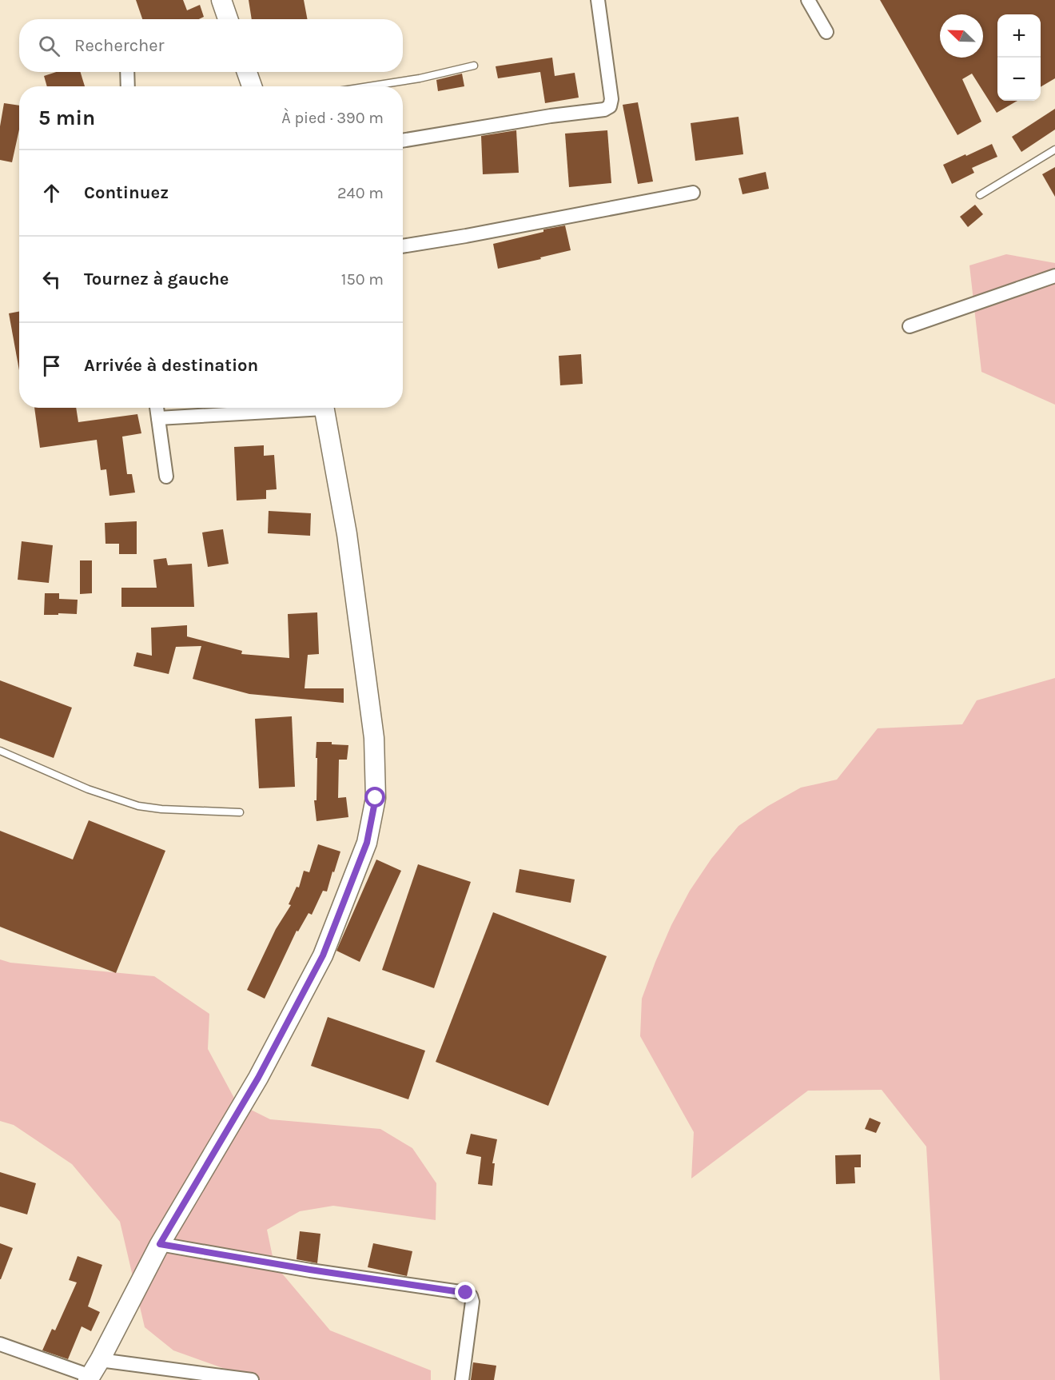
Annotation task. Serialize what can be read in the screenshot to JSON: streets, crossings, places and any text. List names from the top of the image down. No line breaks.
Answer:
{"north":"top left","page":{"map_buttons":["+","−"],"search":"Rechercher","heading":["5 min","À pied · 390 m"],"list":[["Continuez","240 m"],["Tournez à gauche","150 m"],"Arrivée à destination"]}}
